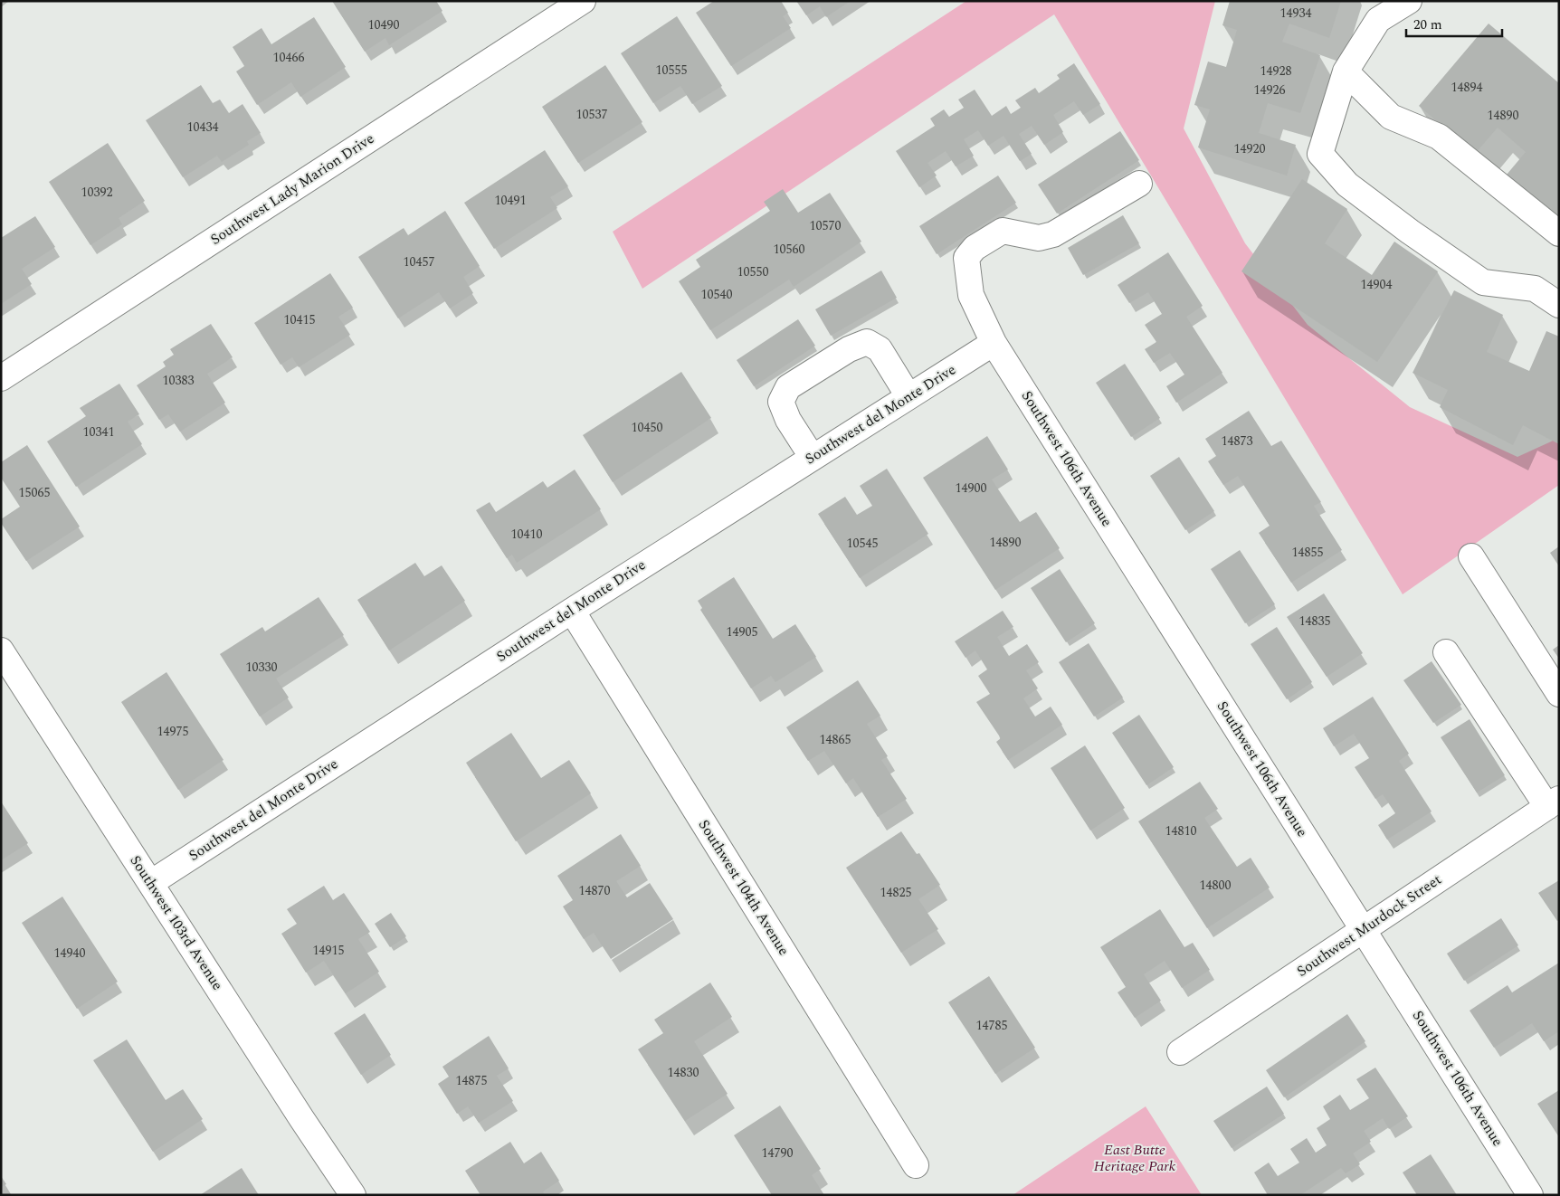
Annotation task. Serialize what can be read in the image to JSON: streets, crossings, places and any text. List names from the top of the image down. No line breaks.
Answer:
{"streets":{"street":["Southwest Lady Marion Drive","Southwest del Monte Drive","Southwest 106th Avenue","Southwest 104th Avenue","Southwest 103rd Avenue","Southwest Murdock Street"]},"crossings":[["Southwest del Monte Drive","Southwest 106th Avenue"],["Southwest del Monte Drive","Southwest 104th Avenue"],["Southwest del Monte Drive","Southwest 103rd Avenue"],["Southwest 106th Avenue","Southwest Murdock Street"]],"parks":["East Butte Heritage Park"],"house_numbers":["14934","10490","10466","10555","14928","14894","14926","10537","14890","10434","14920","10392","10491","10570","10560","10457","10550","14904","10540","10415","10383","10450","10341","14873","14900","15065","10410","14890","10545","14855","14835","14905","10330","14975","14865","14810","14800","14870","14825","14915","14940","14785","14830","14875","14790"],"scale_bar":"20 m"}
